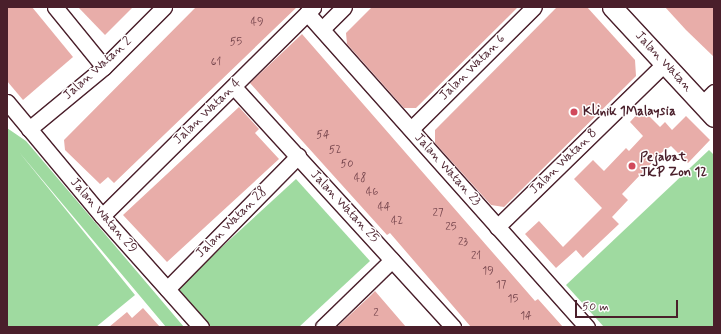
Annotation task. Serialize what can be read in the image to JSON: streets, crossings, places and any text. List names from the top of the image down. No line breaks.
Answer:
{"streets":{"street":["Jalan Watan","Jalan Watan 6","Jalan Watan 2","Jalan Watan 4","Jalan Watan 8","Jalan Watan 23","Jalan Watan 25","Jalan Watan 29","Jalan Watan 28"]},"crossings":[["Jalan Watan","Jalan Watan 8"],["Jalan Watan 6","Jalan Watan 23"],["Jalan Watan 2","Jalan Watan 29"],["Jalan Watan 4","Jalan Watan 23"],["Jalan Watan 4","Jalan Watan 25"],["Jalan Watan 4","Jalan Watan 29"],["Jalan Watan 8","Jalan Watan 23"],["Jalan Watan 25","Jalan Watan 28"],["Jalan Watan 29","Jalan Watan 28"]],"places":["Klinik 1Malaysia","Pejabat JKP Zon 12"],"house_numbers":["49","55","61","54","52","50","48","46","44","27","42","25","23","21","19","17","15","2","14"],"scale_bar":"50 m"}
